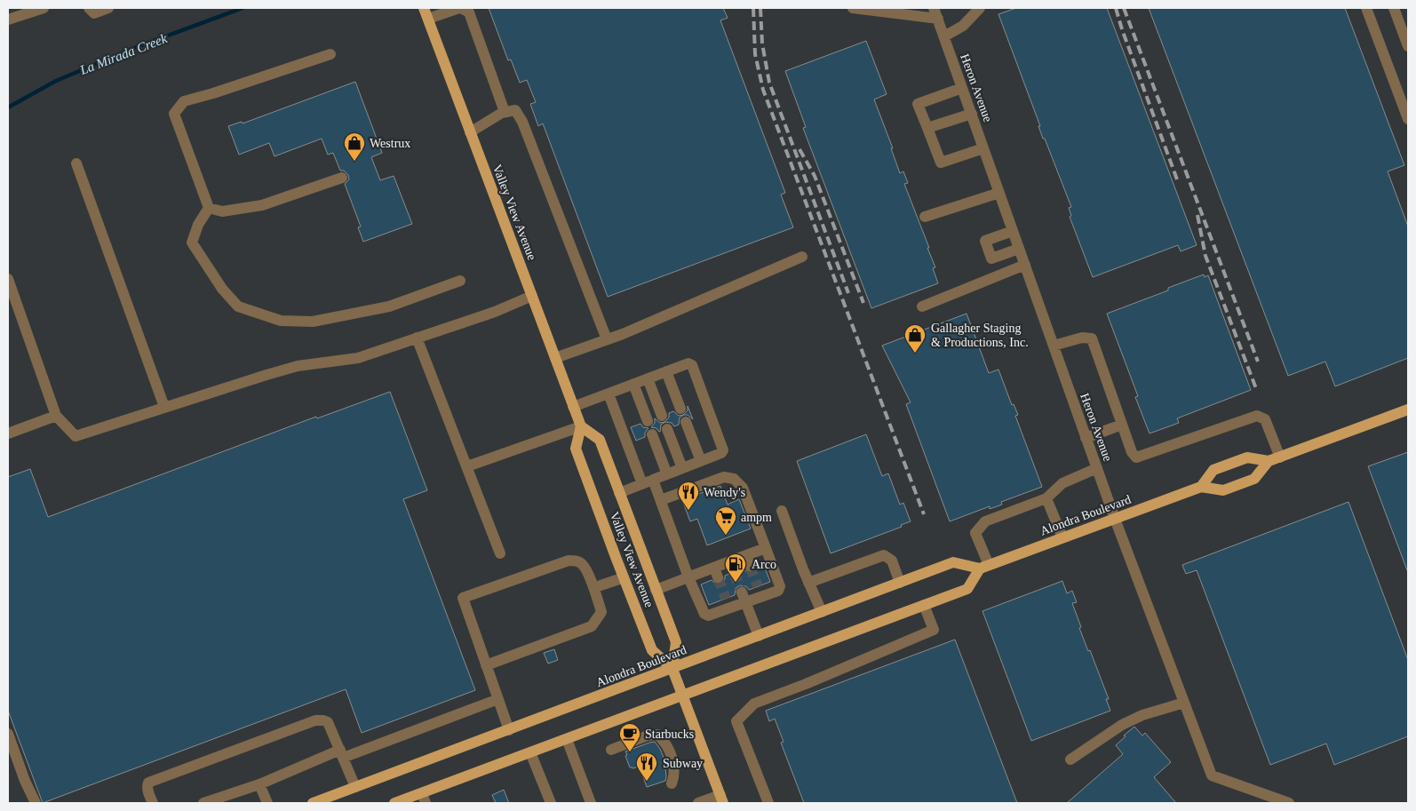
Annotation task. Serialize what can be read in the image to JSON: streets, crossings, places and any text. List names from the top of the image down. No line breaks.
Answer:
{"streets":{"main road":["Valley View Avenue","Alondra Boulevard"],"street":["Heron Avenue"]},"crossings":[["Heron Avenue","Alondra Boulevard"],["Valley View Avenue","Alondra Boulevard"]],"water":["La Mirada Creek"],"places":{"shop":["Westrux","Gallagher Staging & Productions, Inc."],"restaurant":["Wendy's","Subway"],"supermarket":["ampm"],"fuel station":["Arco"],"cafe":["Starbucks"]}}
